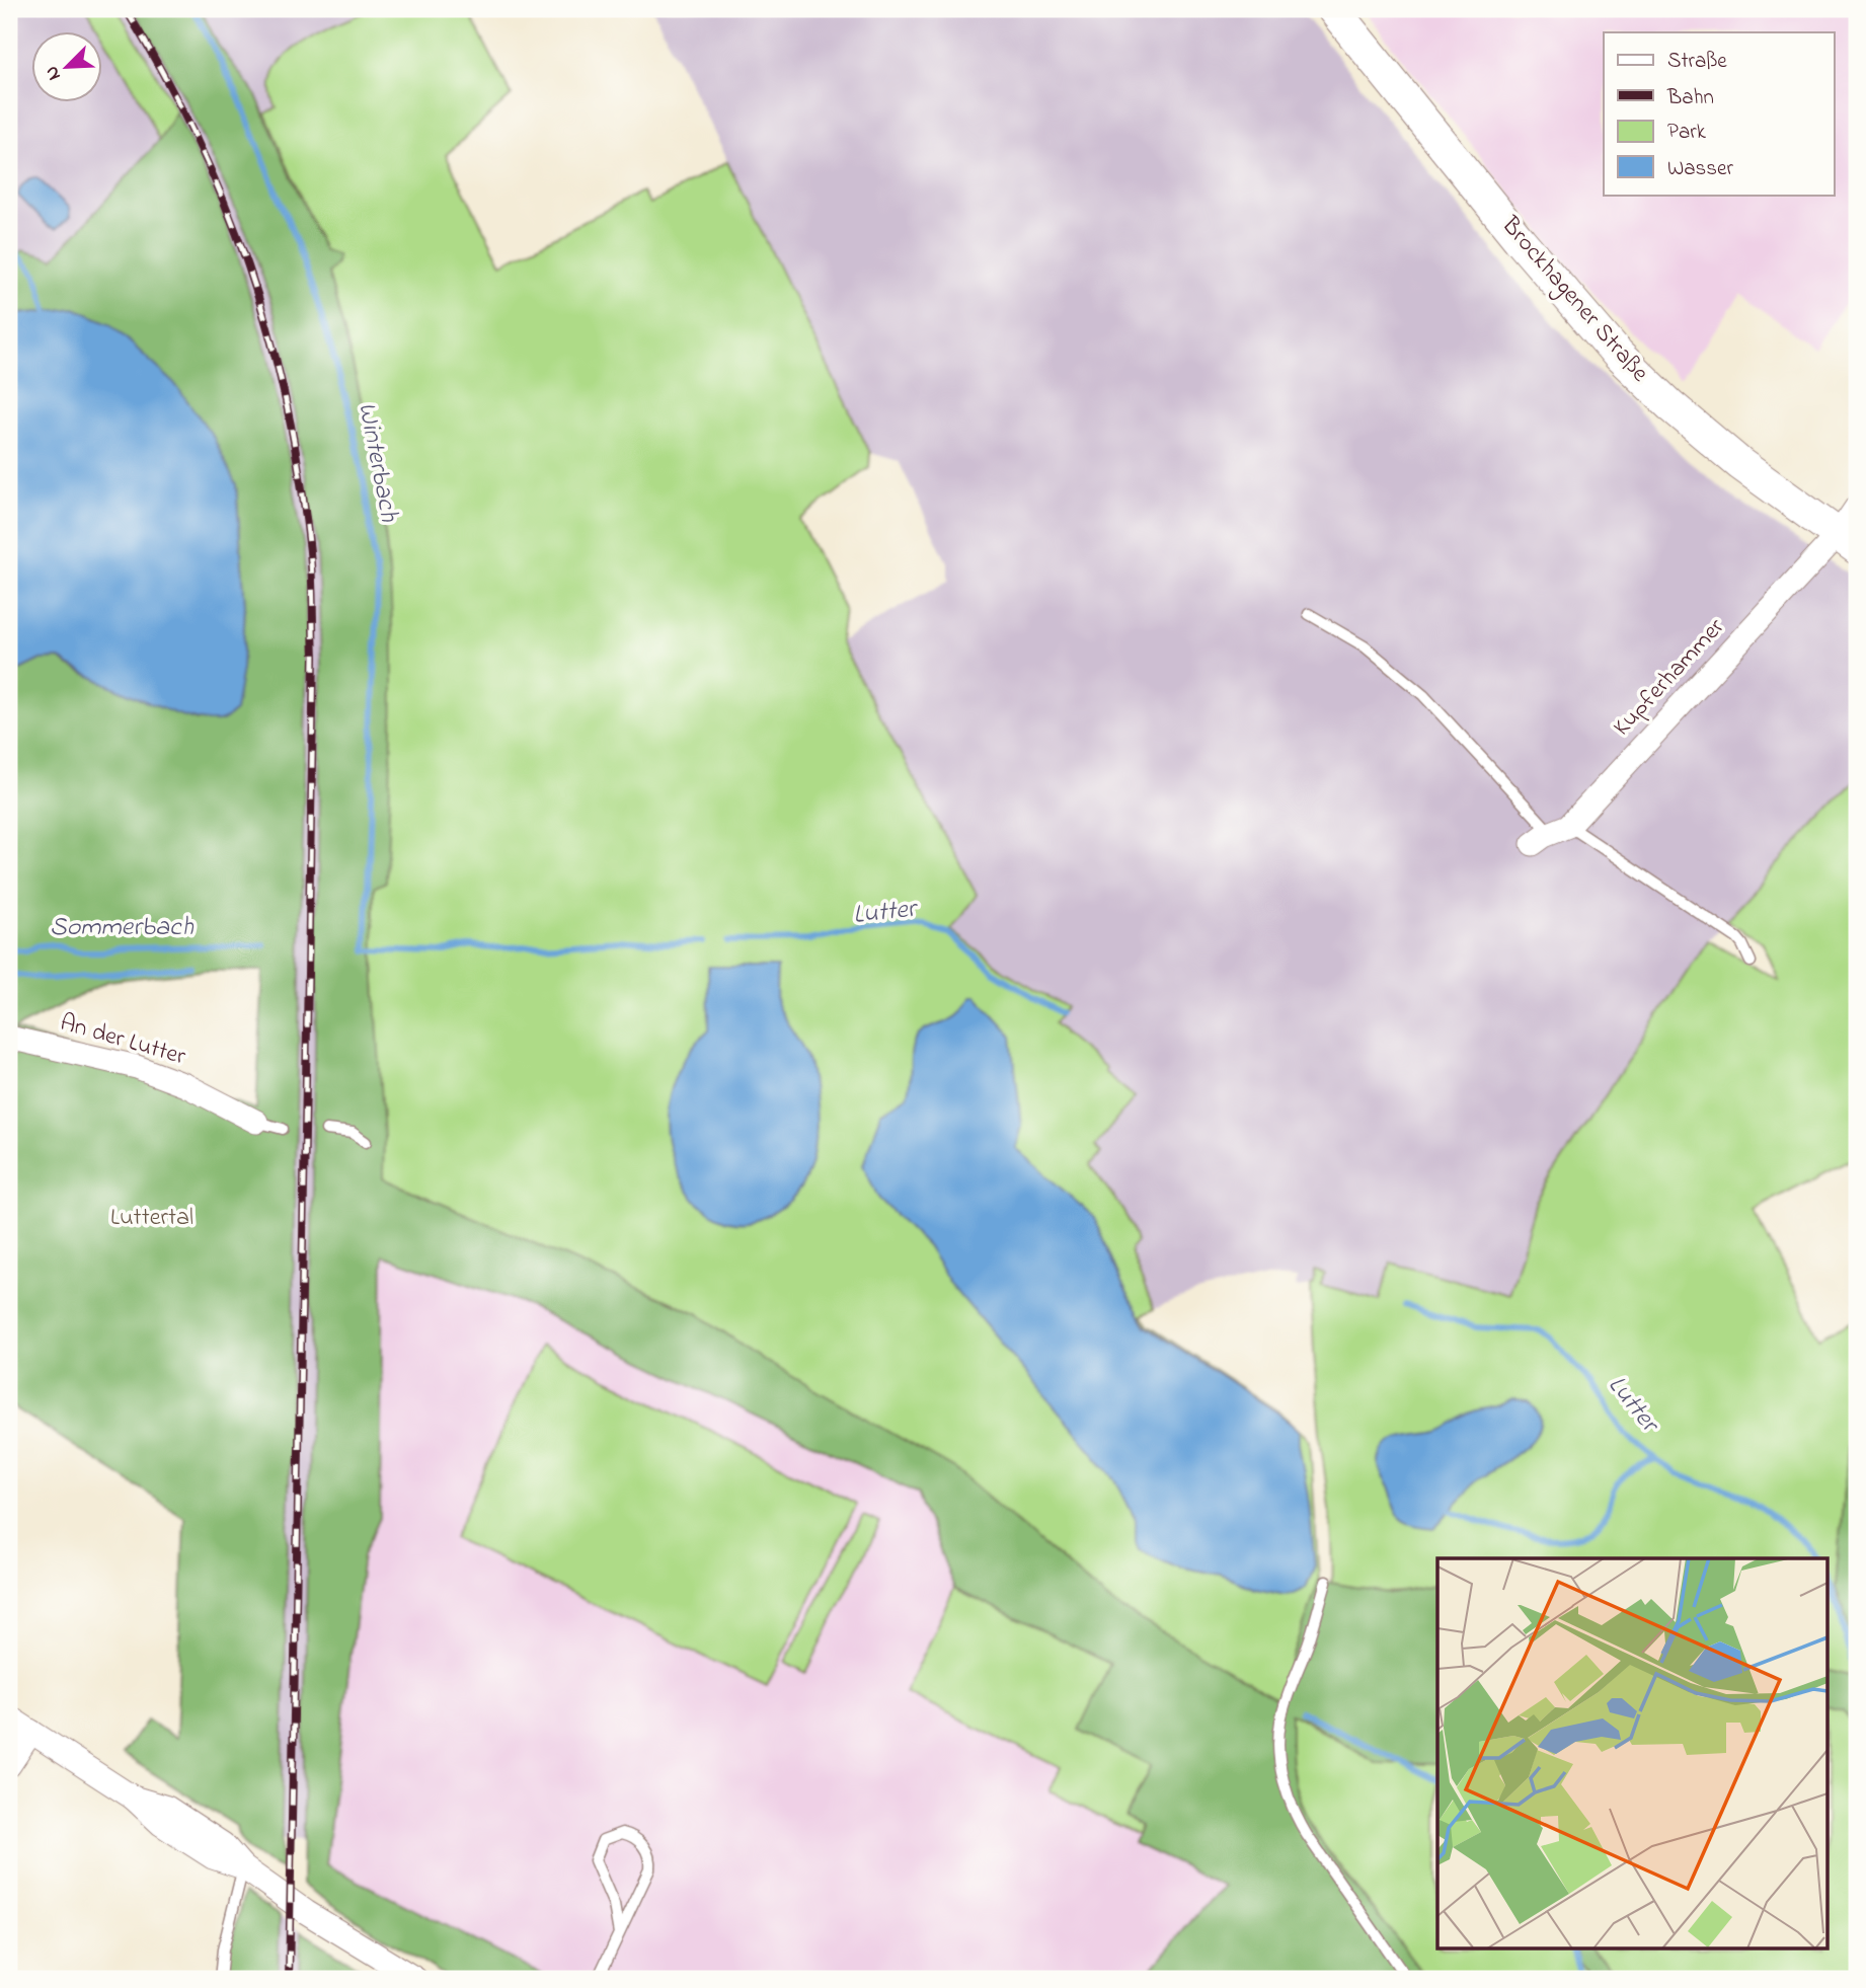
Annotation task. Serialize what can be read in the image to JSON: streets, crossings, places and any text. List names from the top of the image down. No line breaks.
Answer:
{"streets":{"main road":["Brockhagener Straße"],"street":["Kupferhammer","An der Lutter"]},"crossings":[["Brockhagener Straße","Kupferhammer"]],"water":["Winterbach","Lutter","Sommerbach"],"parks":["Luttertal"],"legend":["Straße","Bahn","Park","Wasser"],"north":"bottom left"}
